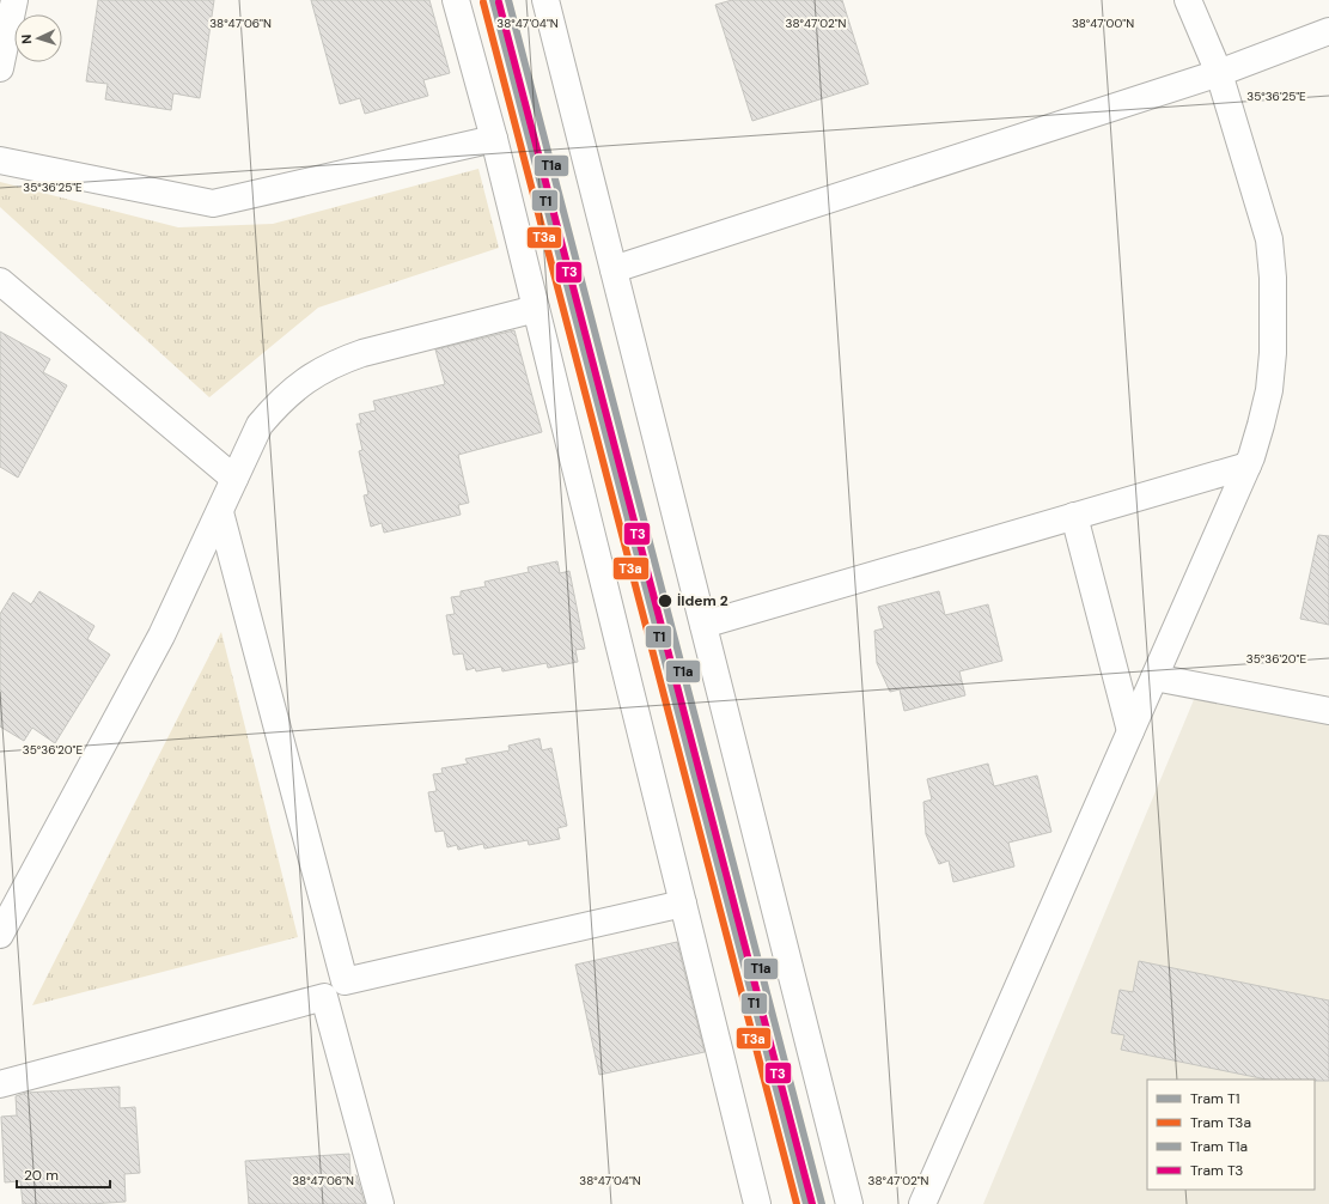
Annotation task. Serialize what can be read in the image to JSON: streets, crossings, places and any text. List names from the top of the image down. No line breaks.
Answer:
{"places":["İldem 2"],"lines":["tram line T1","tram line T1a","tram line T3a","tram line T3"],"legend":["Tram T1","Tram T3a","Tram T1a","Tram T3"],"scale_bar":"20 m","north":"left","coordinates":["38°47'06\"N","38°47'04\"N","38°47'02\"N","38°47'00\"N","35°36'25\"E","35°36'20\"E"]}
